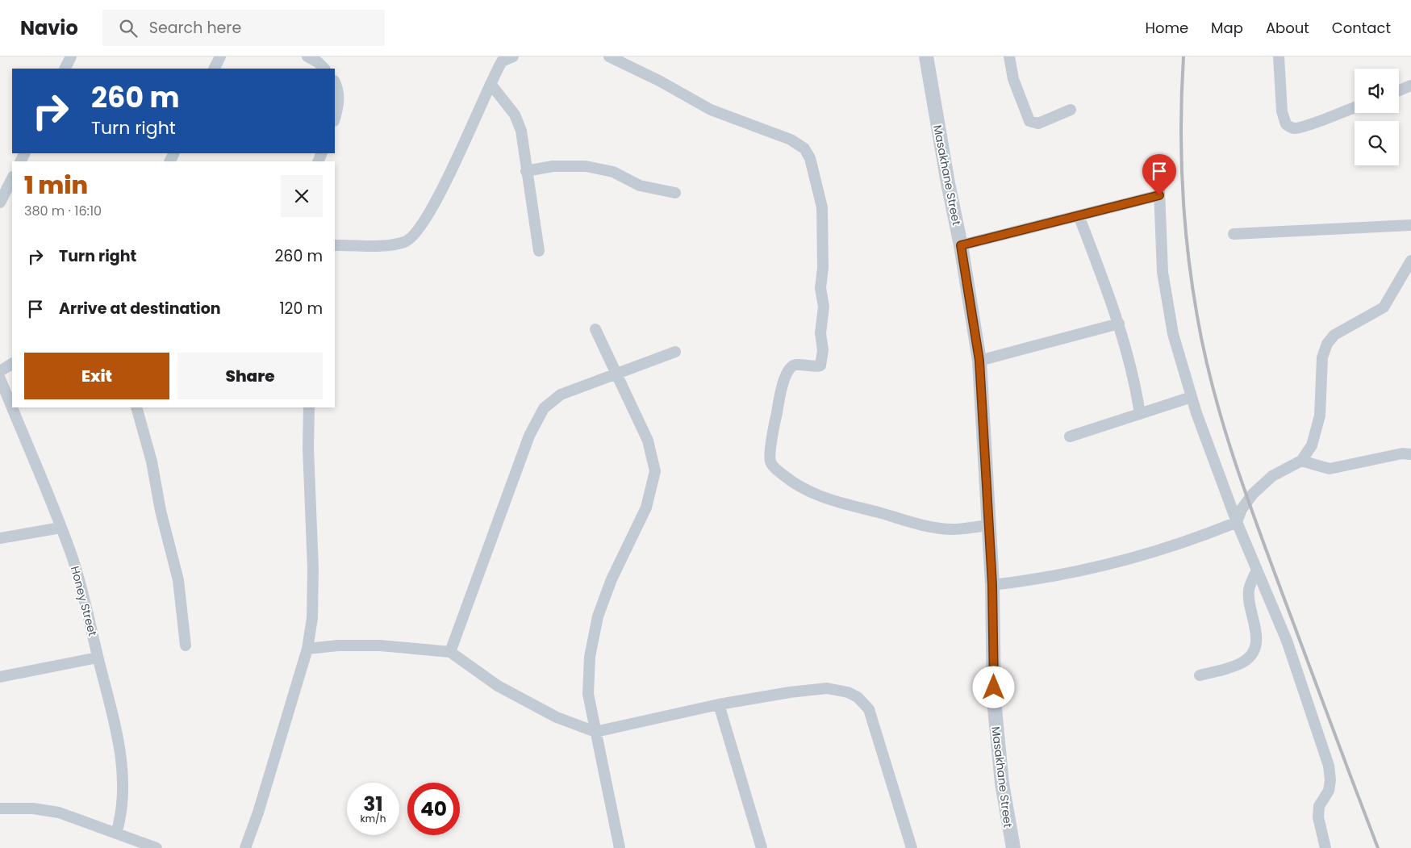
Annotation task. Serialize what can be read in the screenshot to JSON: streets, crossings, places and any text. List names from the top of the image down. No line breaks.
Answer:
{"streets":{"street":["Masakhane Street","Honey Street"]},"page":{"header":"Navio","search":"Search here","nav":["Home","Map","About","Contact"],"turn":["260 m","Turn right"],"heading":["1 min","380 m · 16:10"],"list":[{"name":"Turn right","value":"260 m"},{"name":"Arrive at destination","value":"120 m"}],"buttons":["Exit","Share"],"speed":"31 km/h","limit":"40"}}
